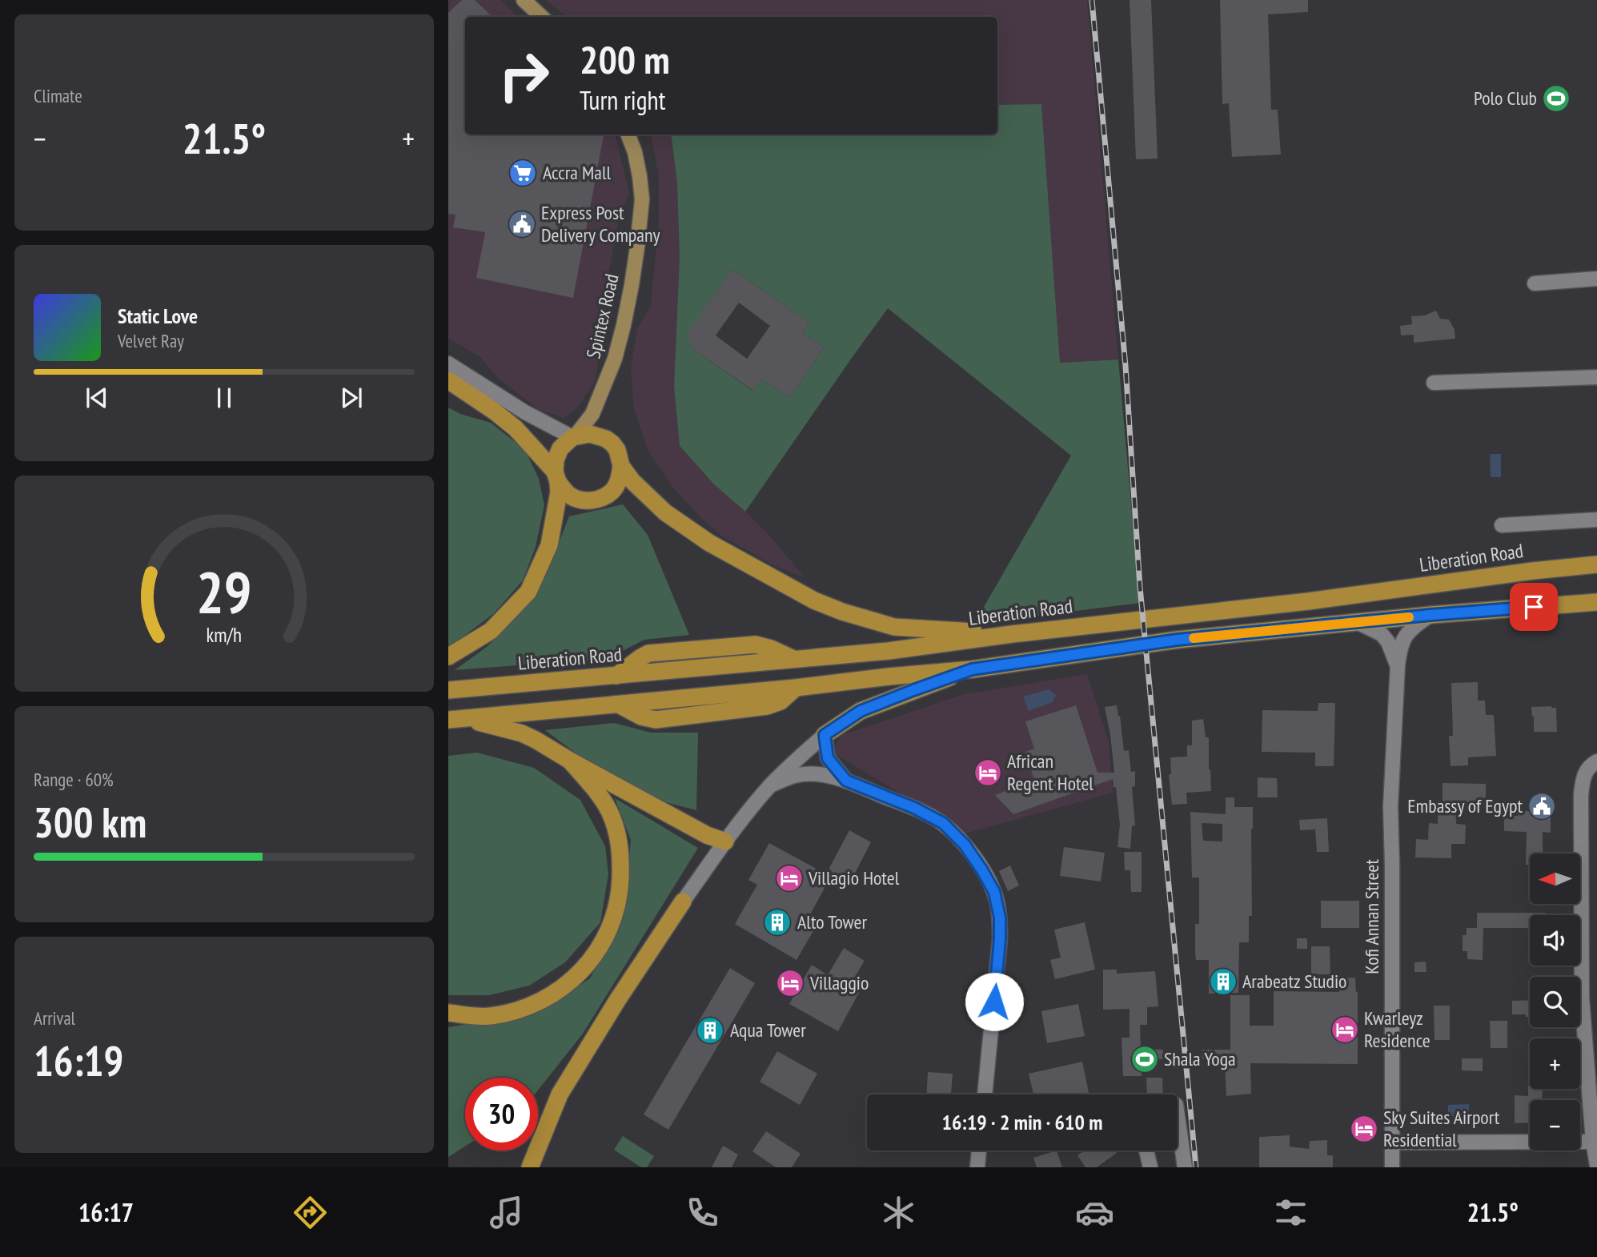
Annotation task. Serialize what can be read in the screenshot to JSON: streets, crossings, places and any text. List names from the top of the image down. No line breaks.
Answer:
{"streets":{"highway":["Liberation Road"],"main road":["Spintex Road"],"street":["Kofi Annan Street"]},"places":{"sports":["Polo Club","Shala Yoga"],"supermarket":["Accra Mall"],"public building":["Express Post Delivery Company","Embassy of Egypt"],"hotel":["African Regent Hotel","Villagio Hotel","Villaggio","Kwarleyz Residence","Sky Suites Airport Residential"],"building":["Alto Tower","Arabeatz Studio","Aqua Tower"]},"north":"left","page":{"tile":["Climate",["Range · 60%","300 km"],["Arrival","16:19"]],"turn":["200 m","Turn right"],"heat":["−","21.5°","+"],"song":["Static Love","Velvet Ray"],"map_buttons":["+","−"],"limit":"30","trip":"16:19 · 2 min · 610 m","tabs":["16:17","21.5°"],"gauge":["29","km/h"]}}
